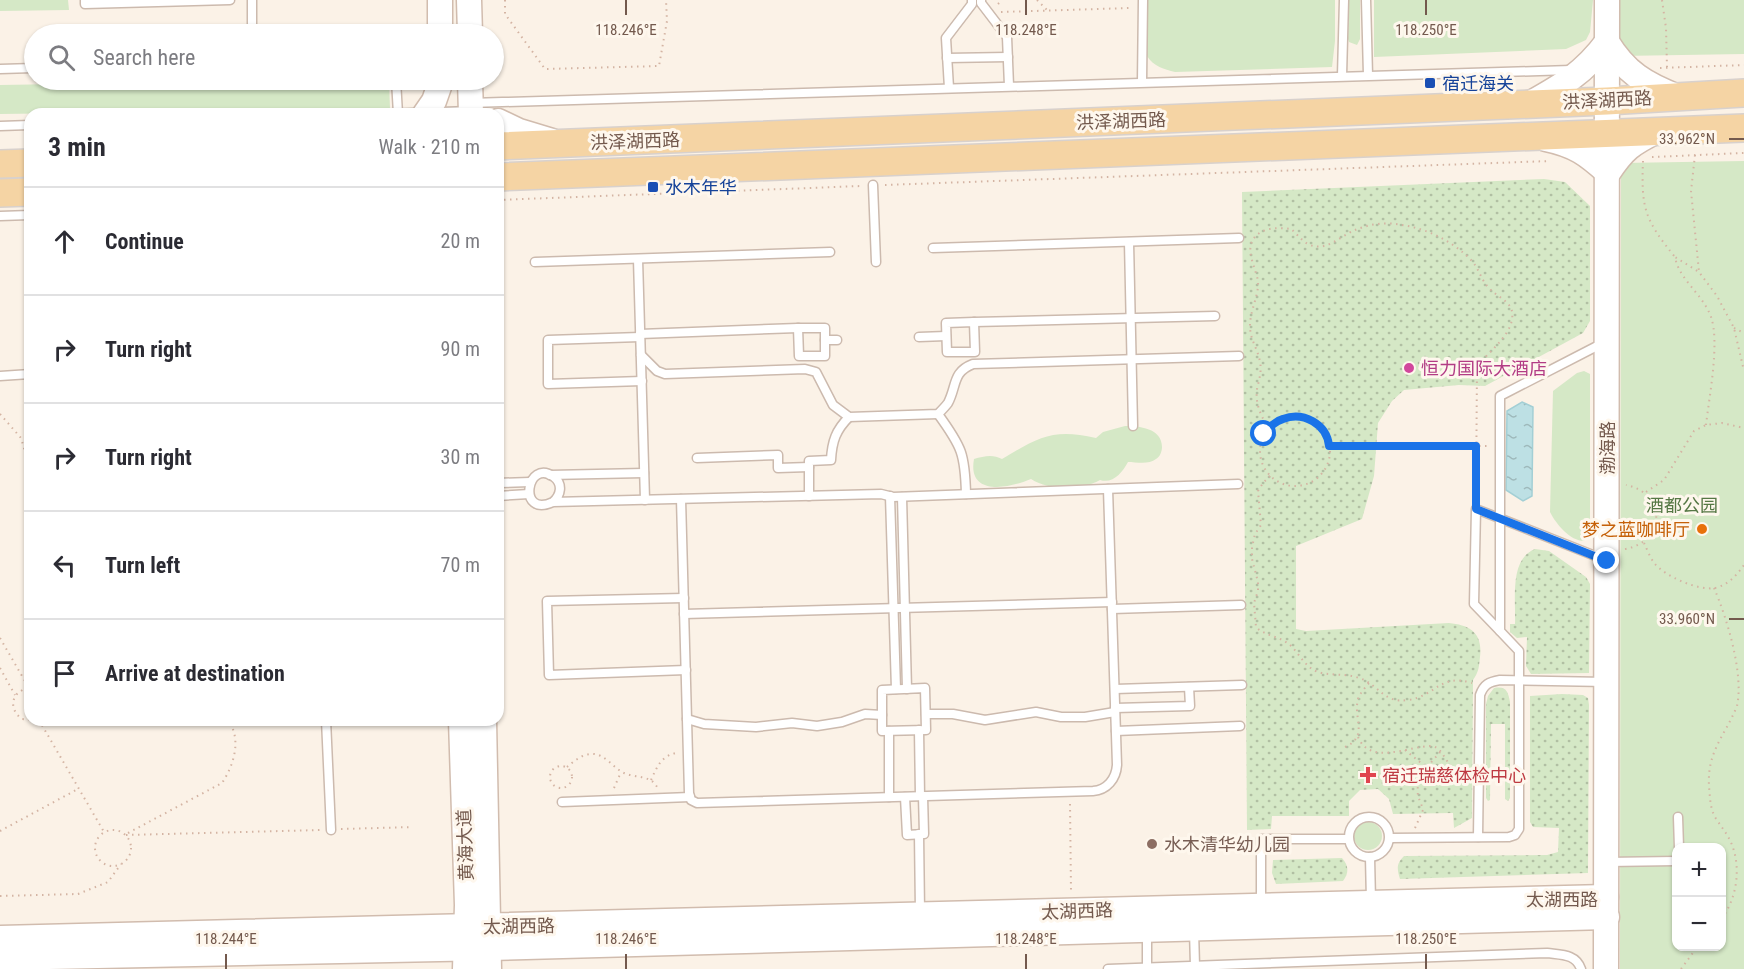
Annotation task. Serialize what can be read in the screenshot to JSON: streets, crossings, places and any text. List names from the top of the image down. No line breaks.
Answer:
{"streets":{"main road":["洪泽湖西路"],"street":["渤海路","黄海大道","太湖西路"]},"crossings":[["洪泽湖西路","渤海路"],["渤海路","太湖西路"],["黄海大道","太湖西路"]],"parks":["酒都公园"],"places":{"transit":["宿迁海关","水木年华"],"other":["恒力国际大酒店","梦之蓝咖啡厅","水木清华幼儿园"],"health":["宿迁瑞慈体检中心"]},"page":{"search":"Search here","heading":["3 min","Walk · 210 m"],"list":[["Continue","20 m"],["Turn right","90 m"],["Turn right","30 m"],["Turn left","70 m"],"Arrive at destination"],"map_buttons":["+","−"]},"coordinates":["118.246°E","118.248°E","118.250°E","33.962°N","33.960°N","118.244°E"]}
